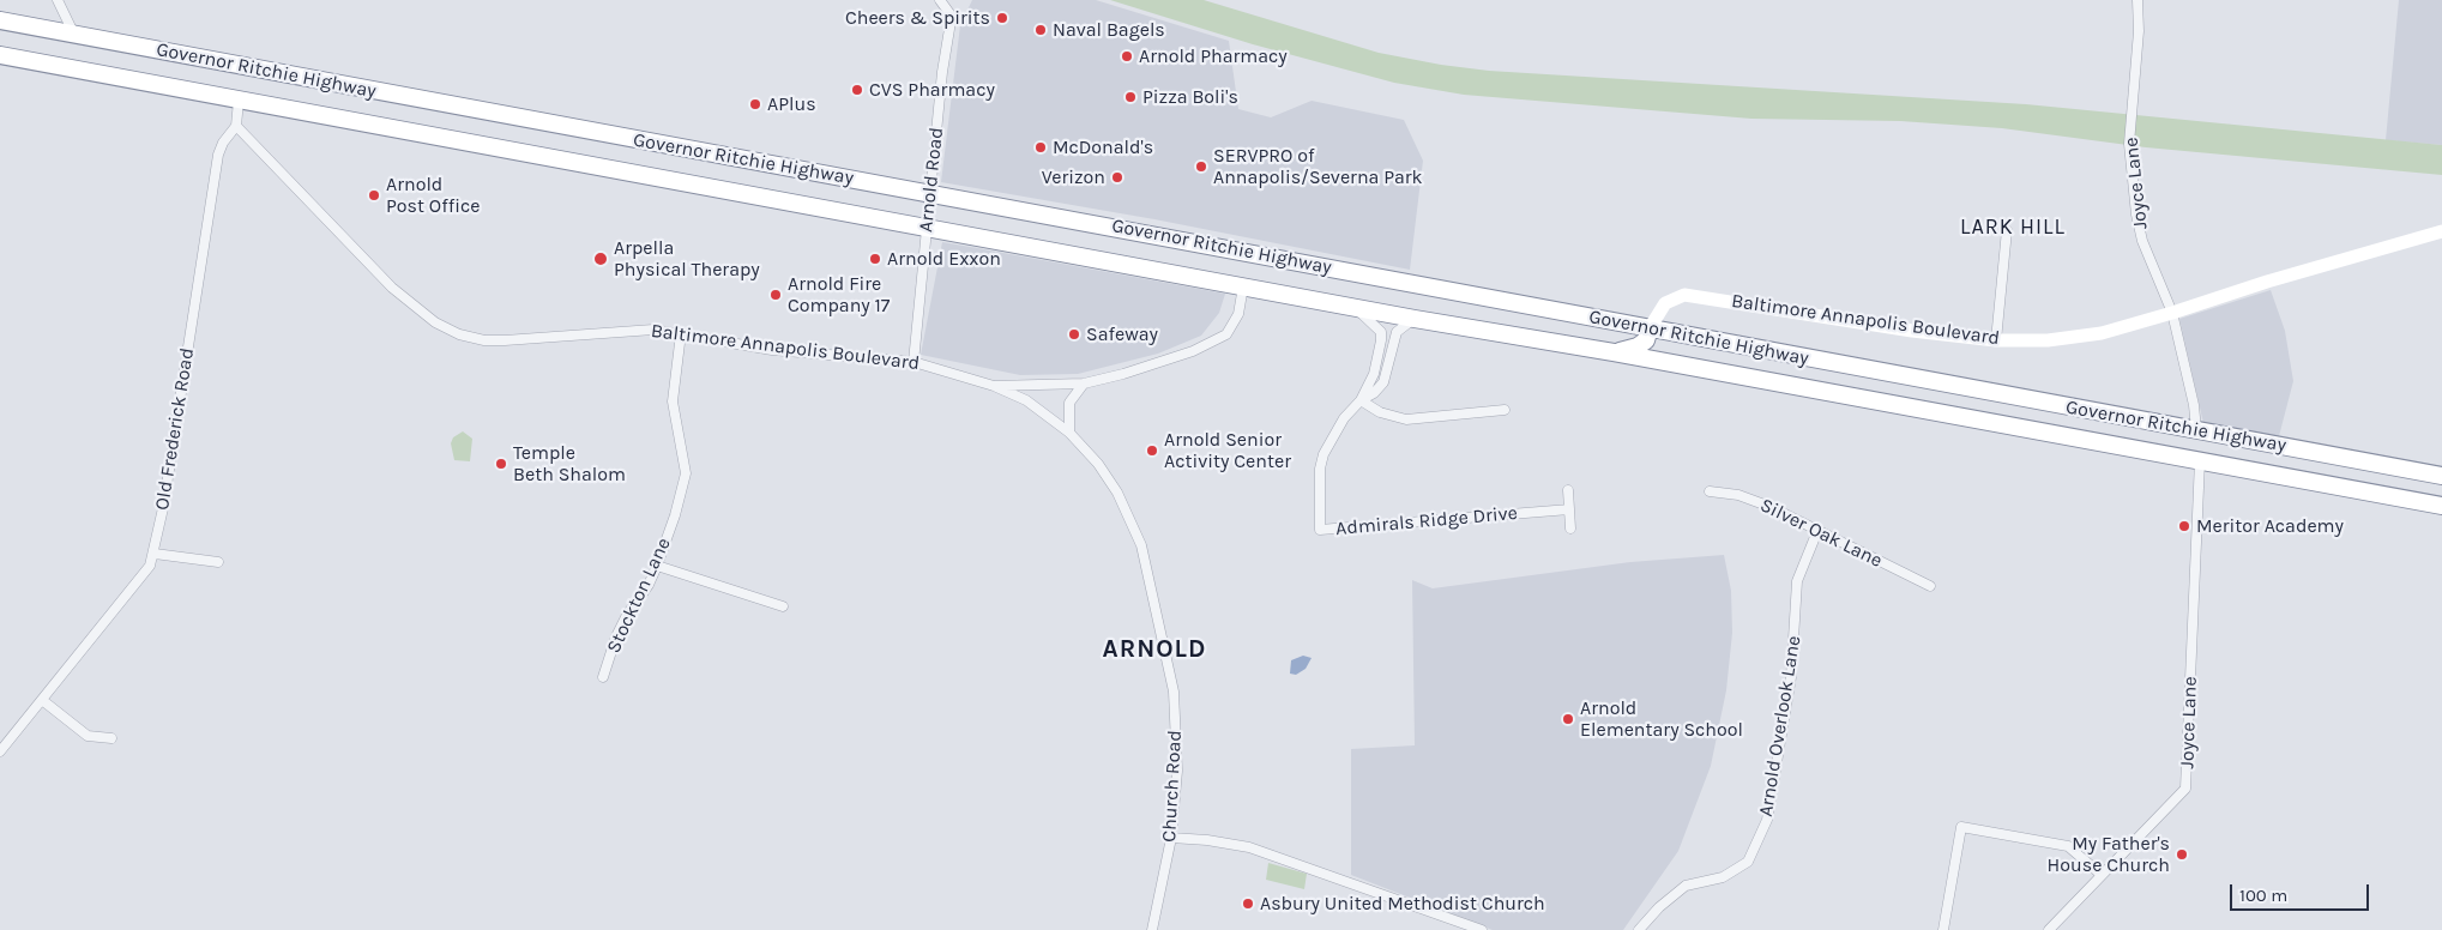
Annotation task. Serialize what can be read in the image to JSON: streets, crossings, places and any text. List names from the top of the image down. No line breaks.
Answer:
{"streets":{"highway":["Governor Ritchie Highway"],"street":["Arnold Road","Joyce Lane","Baltimore Annapolis Boulevard","Old Frederick Road","Admirals Ridge Drive","Silver Oak Lane","Stockton Lane","Arnold Overlook Lane","Church Road"]},"crossings":[["Governor Ritchie Highway","Arnold Road"],["Governor Ritchie Highway","Joyce Lane"],["Governor Ritchie Highway","Baltimore Annapolis Boulevard"],["Governor Ritchie Highway","Admirals Ridge Drive"],["Arnold Road","Baltimore Annapolis Boulevard"],["Joyce Lane","Baltimore Annapolis Boulevard"],["Baltimore Annapolis Boulevard","Old Frederick Road"],["Baltimore Annapolis Boulevard","Stockton Lane"],["Baltimore Annapolis Boulevard","Church Road"],["Silver Oak Lane","Arnold Overlook Lane"]],"districts":["LARK HILL","ARNOLD"],"places":["Cheers & Spirits","Naval Bagels","Arnold Pharmacy","CVS Pharmacy","Pizza Boli's","APlus","McDonald's","SERVPRO of Annapolis/Severna Park","Verizon","Arnold Post Office","Arpella Physical Therapy","Arnold Exxon","Arnold Fire Company 17","Safeway","Arnold Senior Activity Center","Temple Beth Shalom","Meritor Academy","Arnold Elementary School","My Father's House Church","Asbury United Methodist Church"],"scale_bar":"100 m"}
